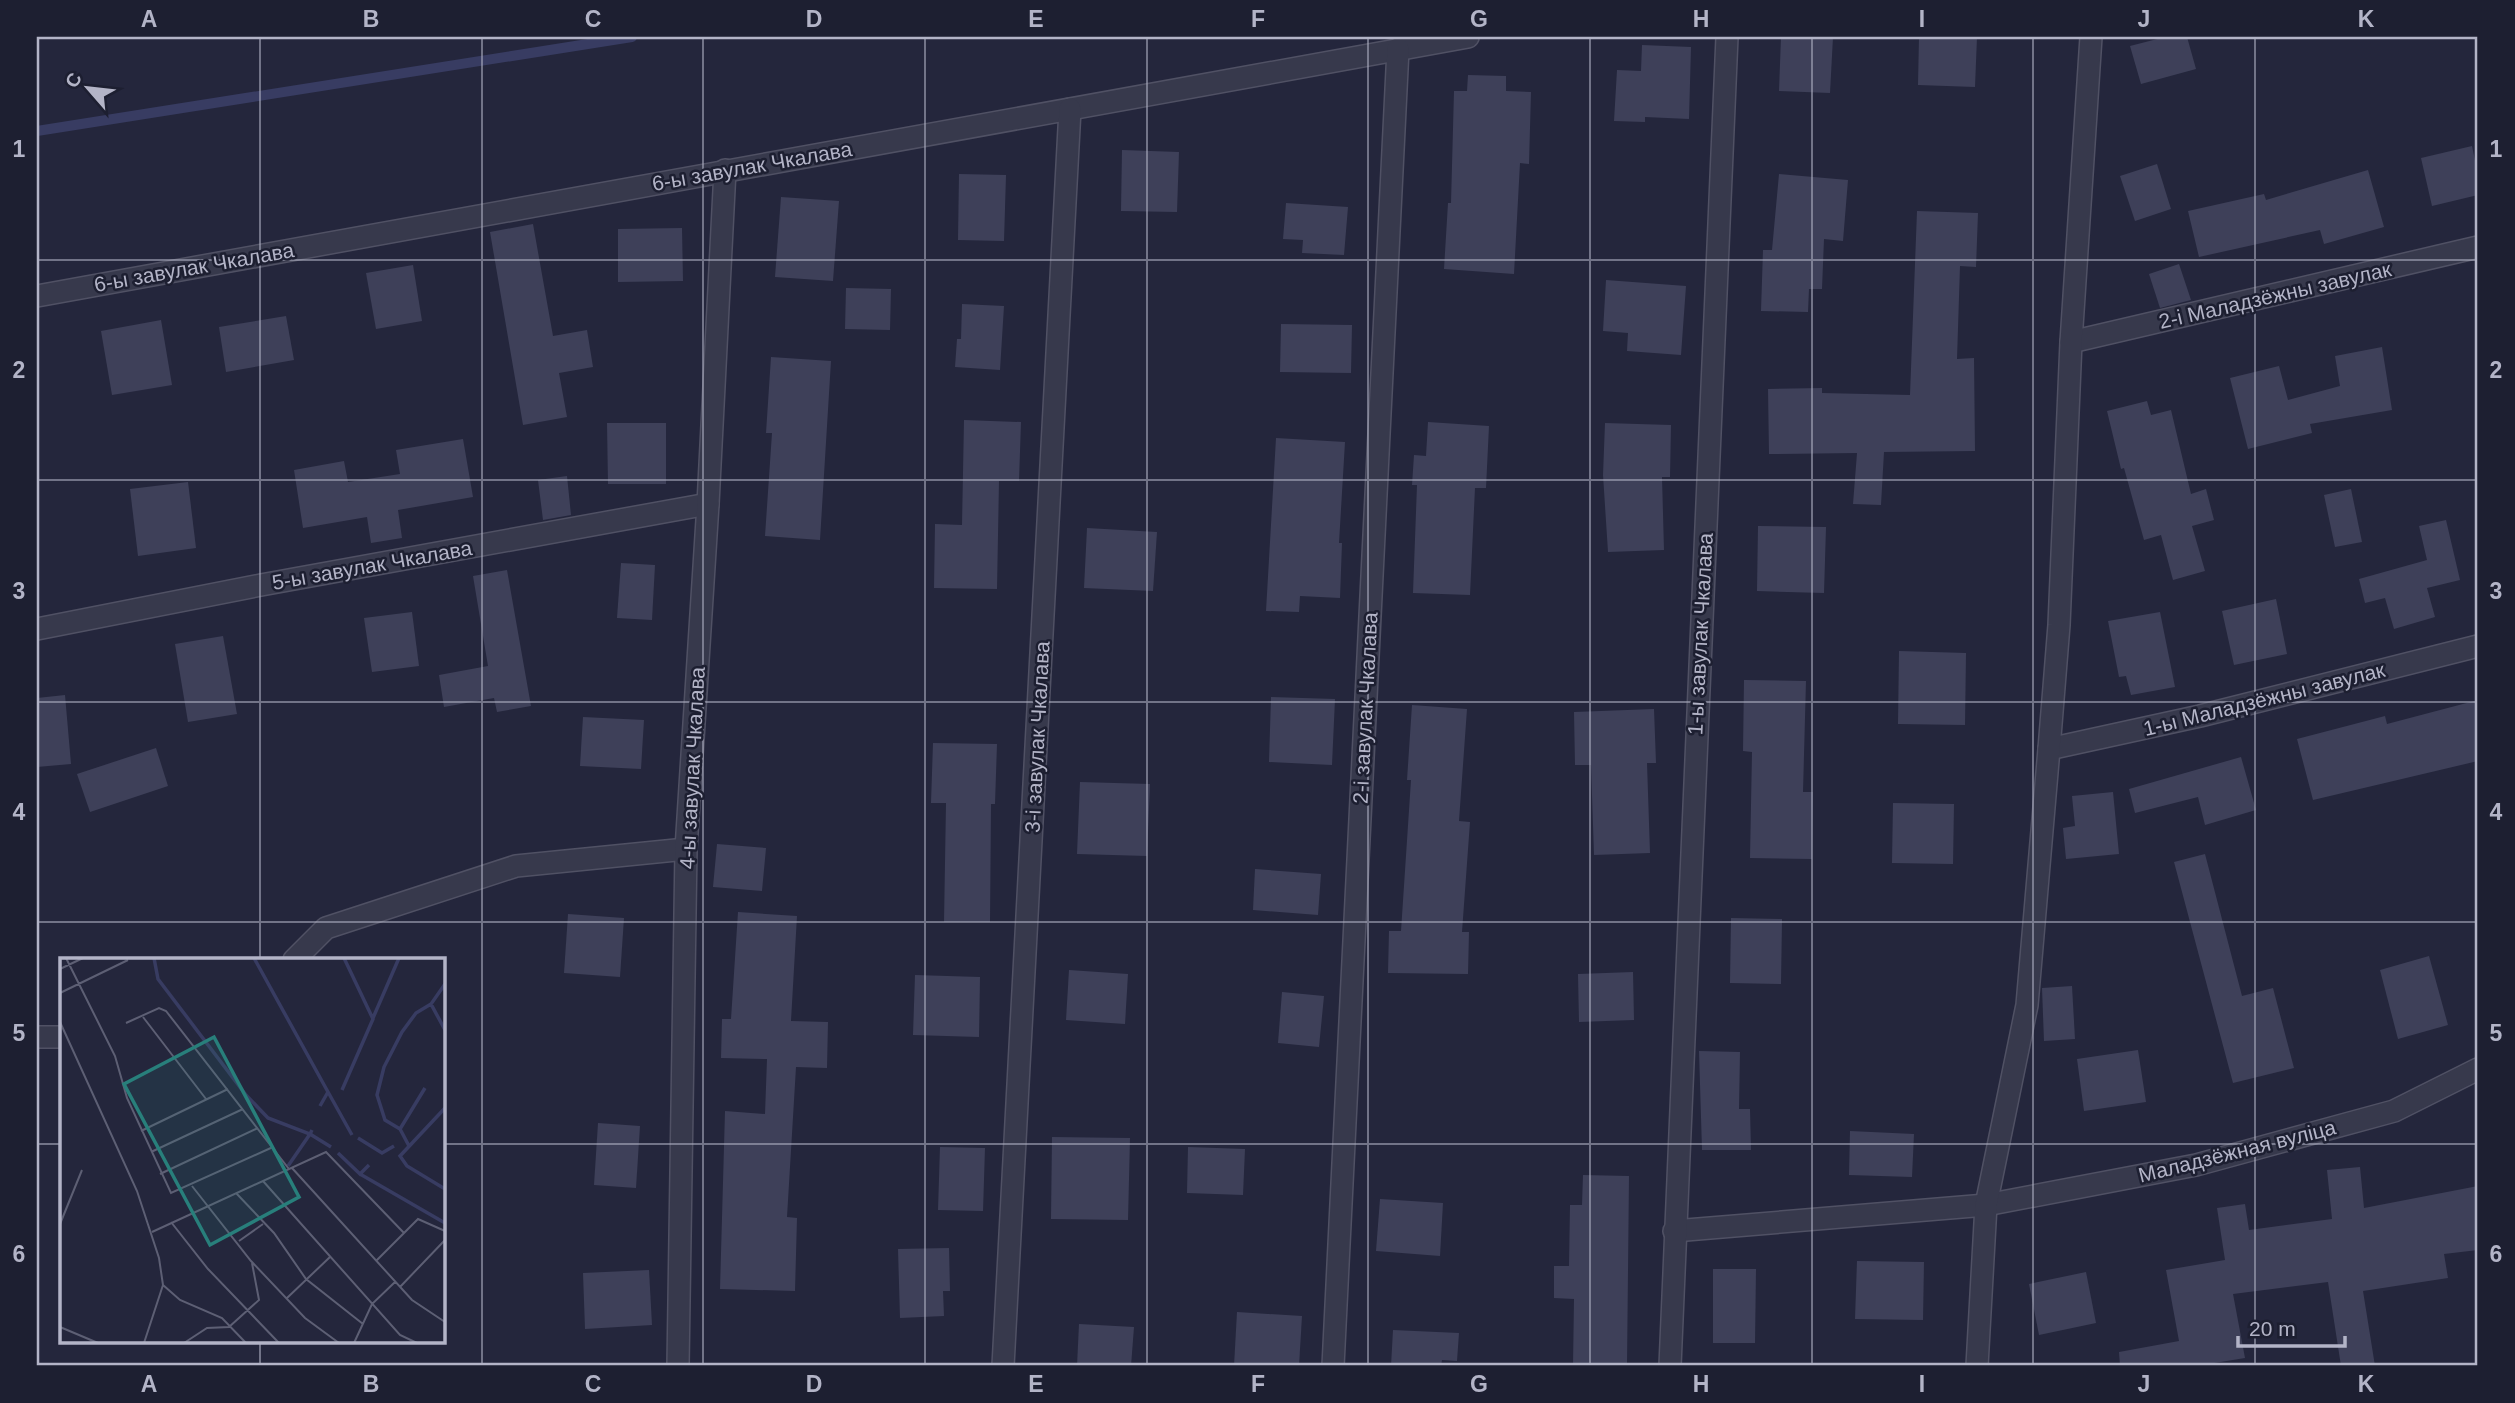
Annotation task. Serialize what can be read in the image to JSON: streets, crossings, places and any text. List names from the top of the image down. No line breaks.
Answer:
{"streets":{"street":["6-ы завулак Чкалава","2-і Маладзёжны завулак","5-ы завулак Чкалава","1-ы завулак Чкалава","1-ы Маладзёжны завулак","2-і завулак Чкалава","3-і завулак Чкалава","4-ы завулак Чкалава","Маладзёжная вуліца"]},"crossings":[["6-ы завулак Чкалава","2-і завулак Чкалава"],["6-ы завулак Чкалава","3-і завулак Чкалава"],["6-ы завулак Чкалава","4-ы завулак Чкалава"],["5-ы завулак Чкалава","4-ы завулак Чкалава"],["1-ы завулак Чкалава","Маладзёжная вуліца"]],"scale_bar":"20 m","north":"top left","grid":{"columns":["A","B","C","D","E","F","G","H","I","J","K"],"rows":["1","2","3","4","5","6"]}}
